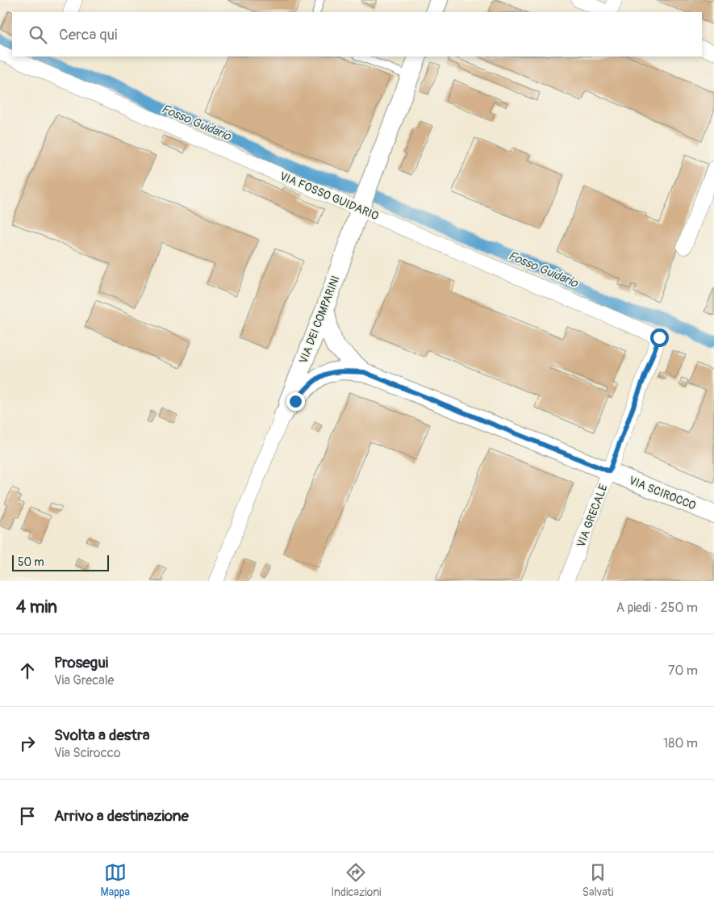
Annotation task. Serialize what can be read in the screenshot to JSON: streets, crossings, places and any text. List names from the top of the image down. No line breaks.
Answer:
{"streets":{"street":["VIA FOSSO GUIDARIO","VIA DEI COMPARINI","VIA SCIROCCO","VIA GRECALE"]},"crossings":[["VIA FOSSO GUIDARIO","VIA DEI COMPARINI"],["VIA FOSSO GUIDARIO","VIA GRECALE"],["VIA DEI COMPARINI","VIA SCIROCCO"],["VIA SCIROCCO","VIA GRECALE"]],"water":["Fosso Guidario"],"scale_bar":"50 m","page":{"search":"Cerca qui","scale":"50 m","heading":["4 min","A piedi · 250 m"],"list":[["Prosegui","Via Grecale","70 m"],["Svolta a destra","Via Scirocco","180 m"],"Arrivo a destinazione"],"nav":["Mappa","Indicazioni","Salvati"]}}
